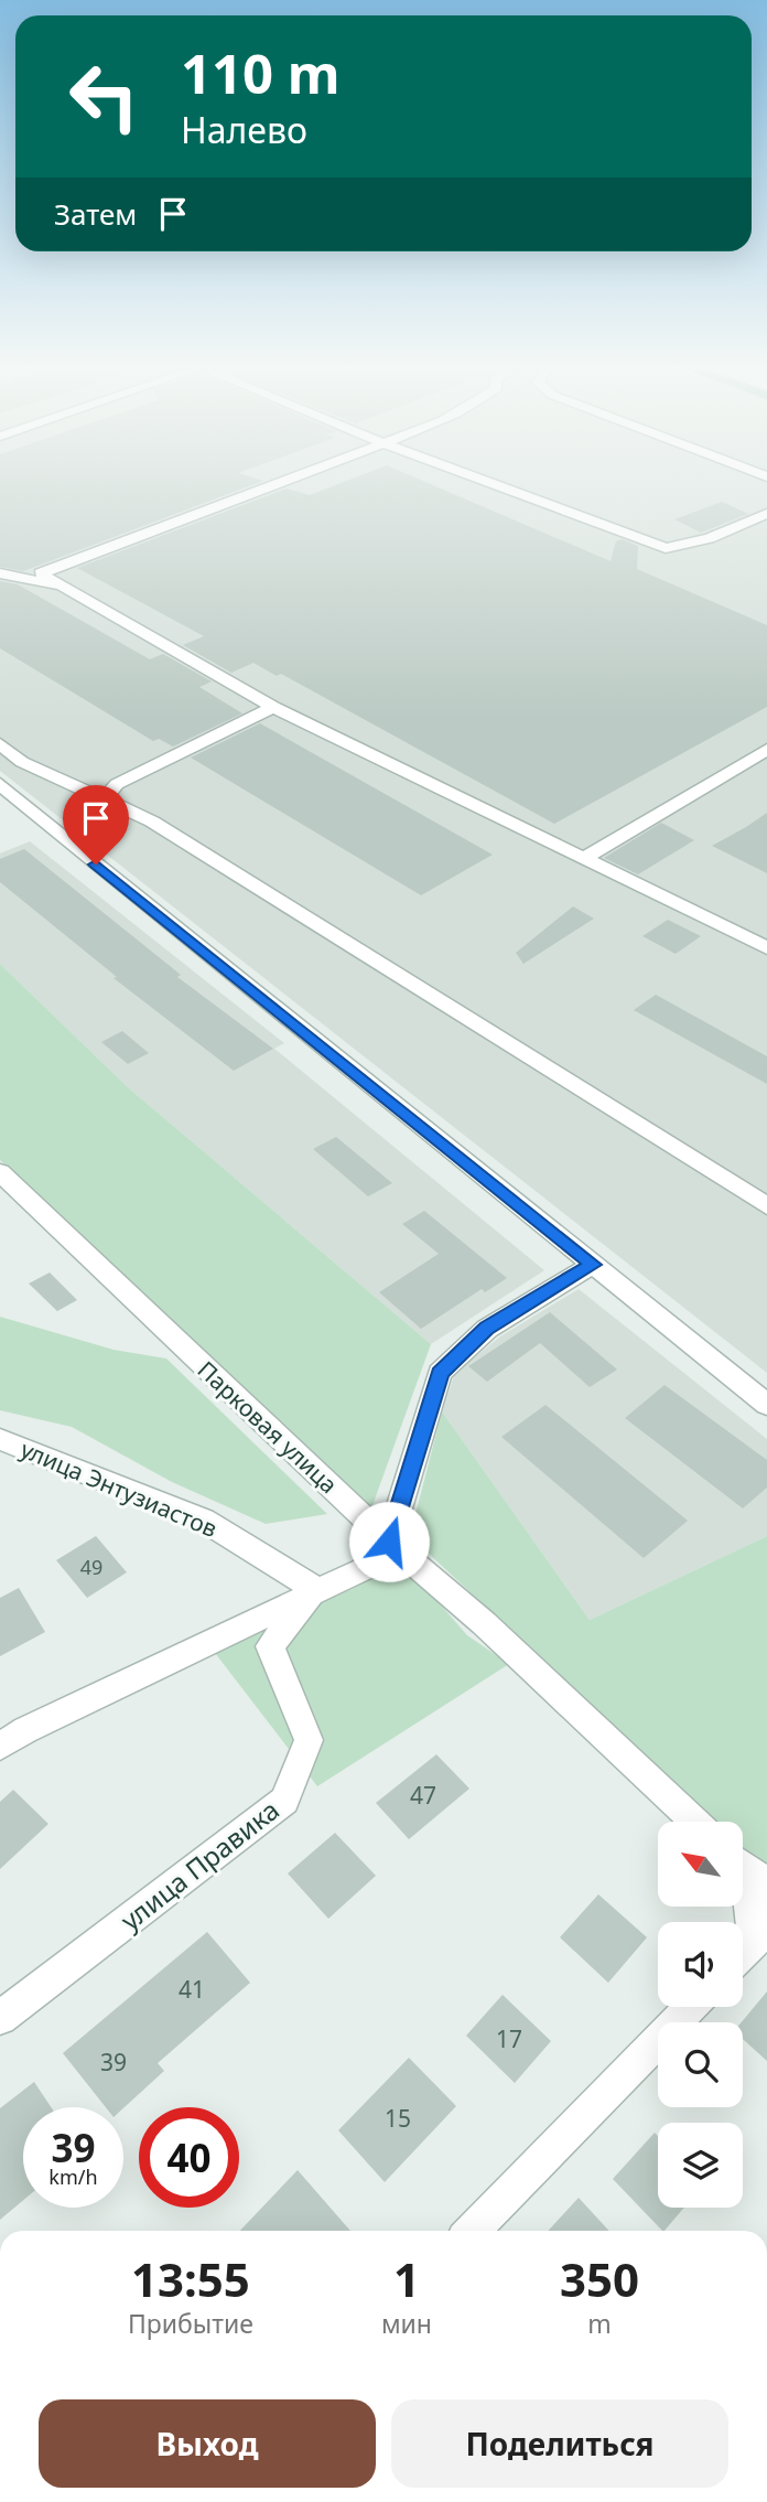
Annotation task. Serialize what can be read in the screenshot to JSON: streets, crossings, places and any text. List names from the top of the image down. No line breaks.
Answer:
{"streets":{"street":["Парковая улица","улица Энтузиастов","улица Правика"]},"crossings":[["Парковая улица","улица Правика"],["улица Энтузиастов","улица Правика"]],"house_numbers":["49","47","41","17","39","15"],"north":"top left","page":{"turn":["110 m","Налево"],"then":"Затем","speed":"39 km/h","limit":"40","eta":["13:55","Прибытие","1","мин","350","m"],"buttons":["Выход","Поделиться"]}}
